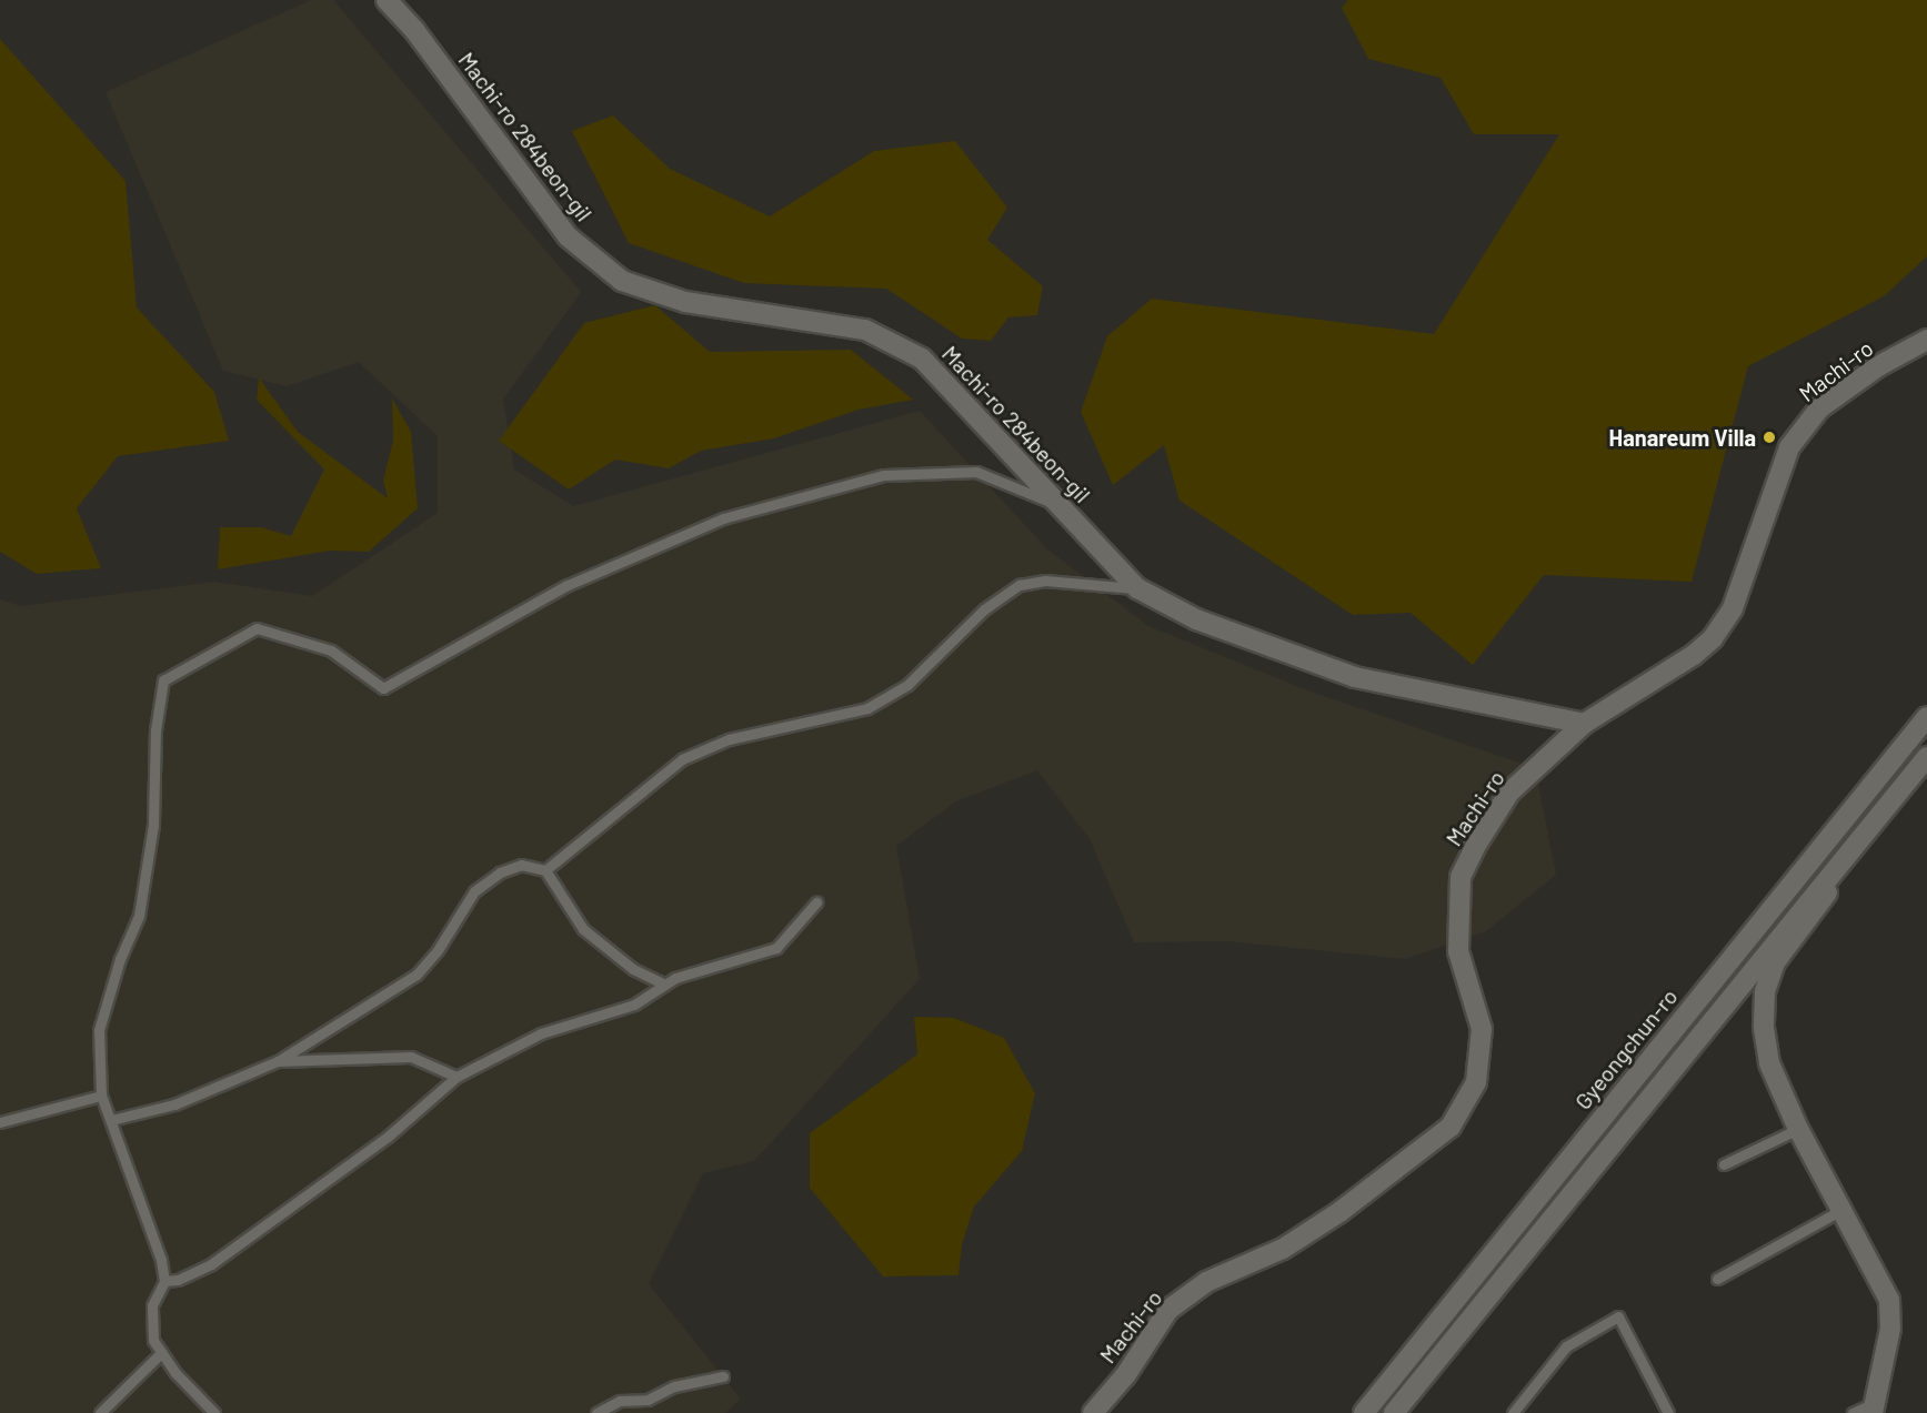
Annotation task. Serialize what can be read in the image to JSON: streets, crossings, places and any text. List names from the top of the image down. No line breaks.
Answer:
{"streets":{"street":["Machi-ro 284beon-gil","Machi-ro","Gyeongchun-ro"]},"crossings":[["Machi-ro 284beon-gil","Machi-ro"]],"places":["Hanareum Villa"]}
